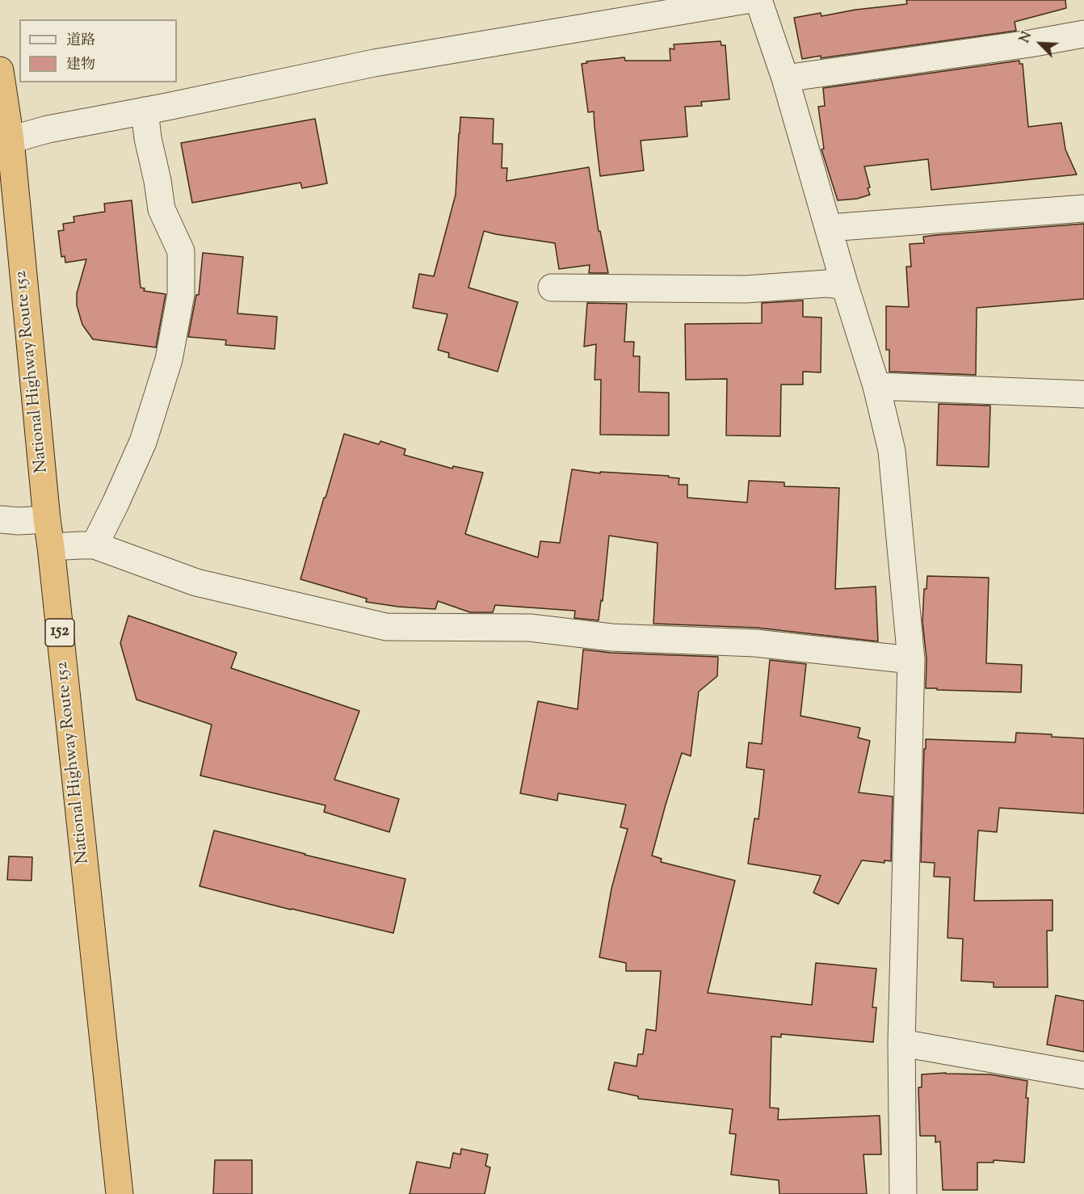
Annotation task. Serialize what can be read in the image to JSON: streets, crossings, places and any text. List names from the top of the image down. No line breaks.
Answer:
{"streets":{"highway":["National Highway Route 152","152"]},"legend":["道路","建物"],"north":"top left"}
